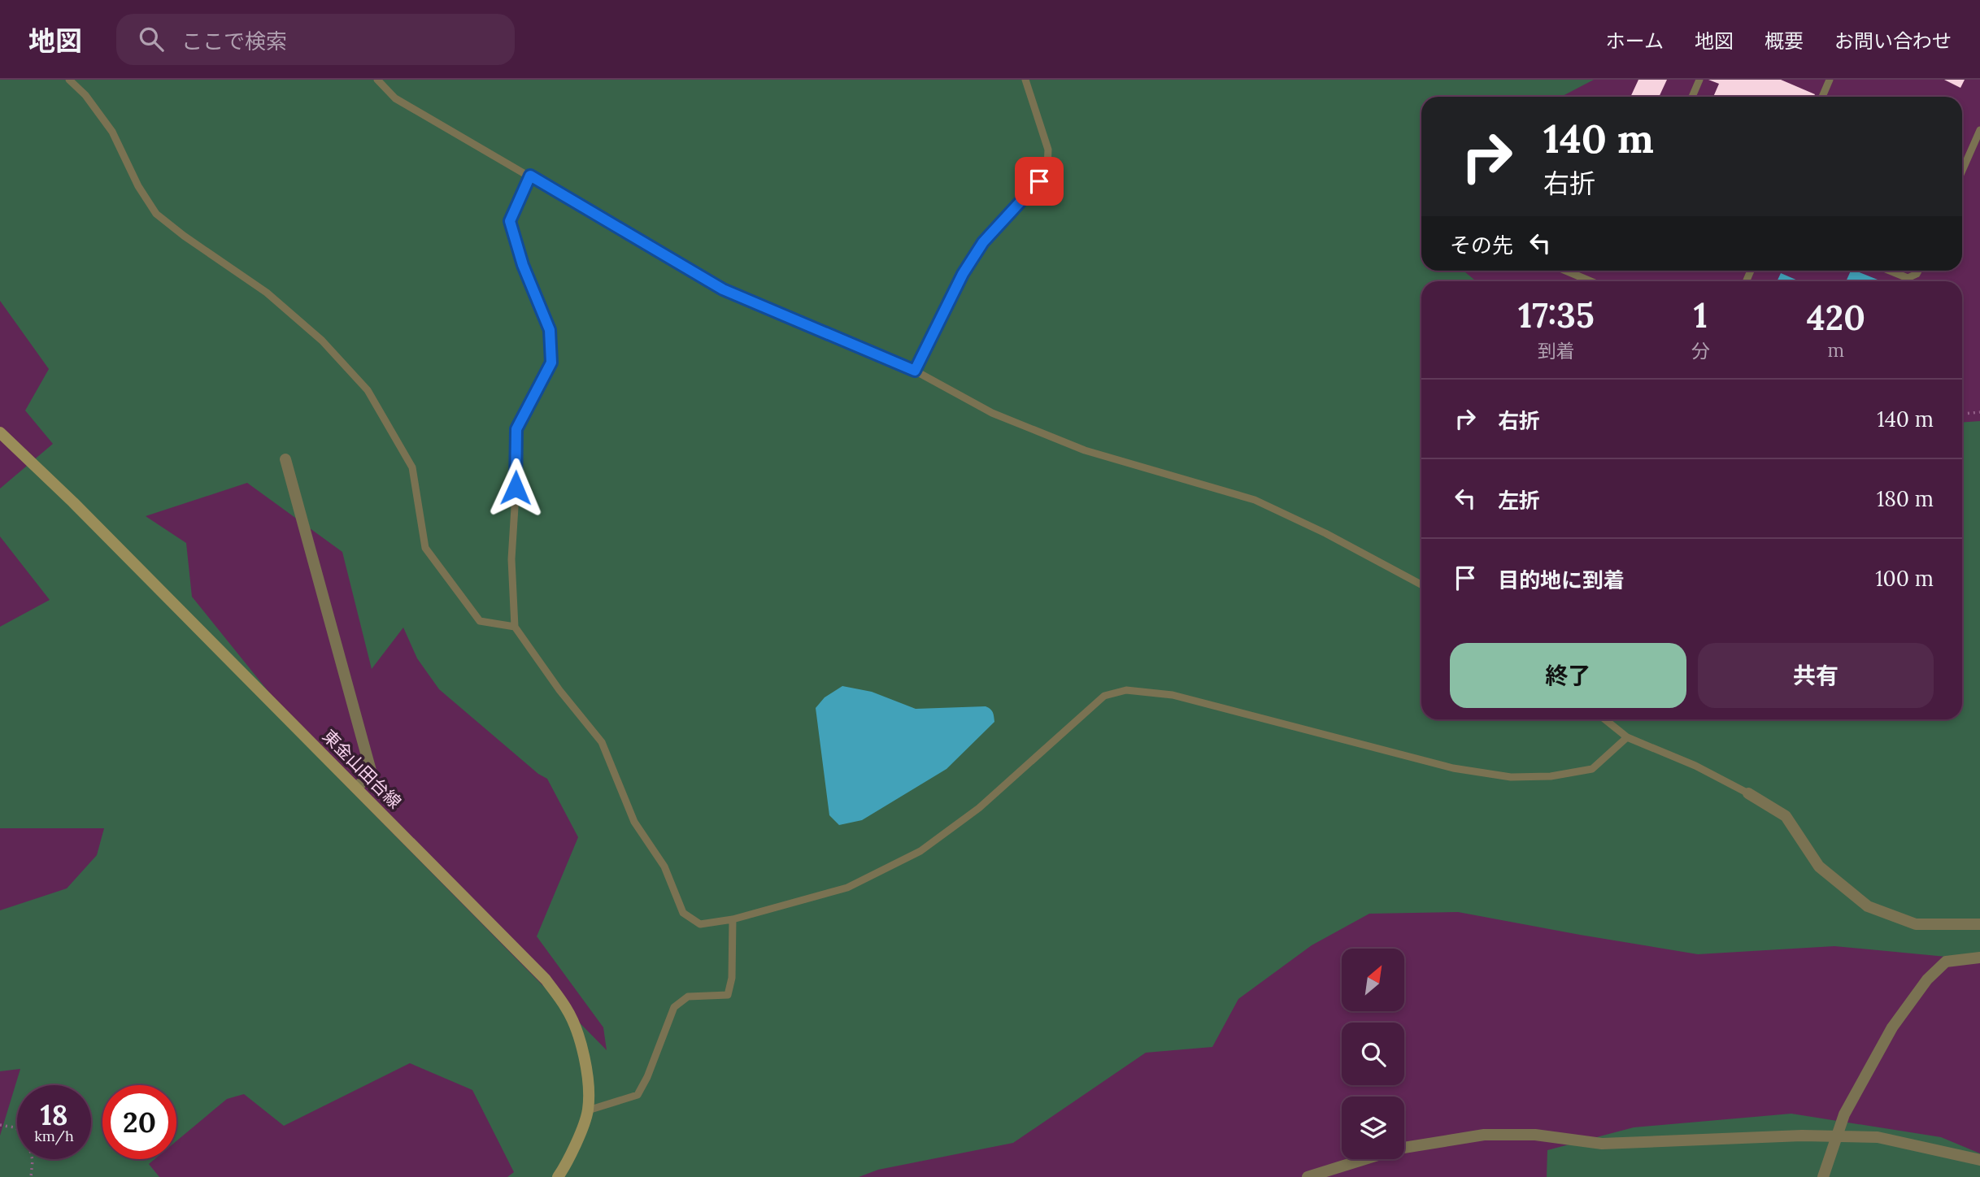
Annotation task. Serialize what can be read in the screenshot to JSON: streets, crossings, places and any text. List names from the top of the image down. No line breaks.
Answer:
{"streets":{"main road":["東金山田台線"]},"north":"top right","page":{"header":"地図","search":"ここで検索","nav":["ホーム","地図","概要","お問い合わせ"],"turn":["140 m","右折"],"then":"その先","eta":["17:35","到着","1","分","420","m"],"list":[{"name":"右折","value":"140 m"},{"name":"左折","value":"180 m"},{"name":"目的地に到着","value":"100 m"}],"buttons":["終了","共有"],"speed":"18 km/h","limit":"20"}}
